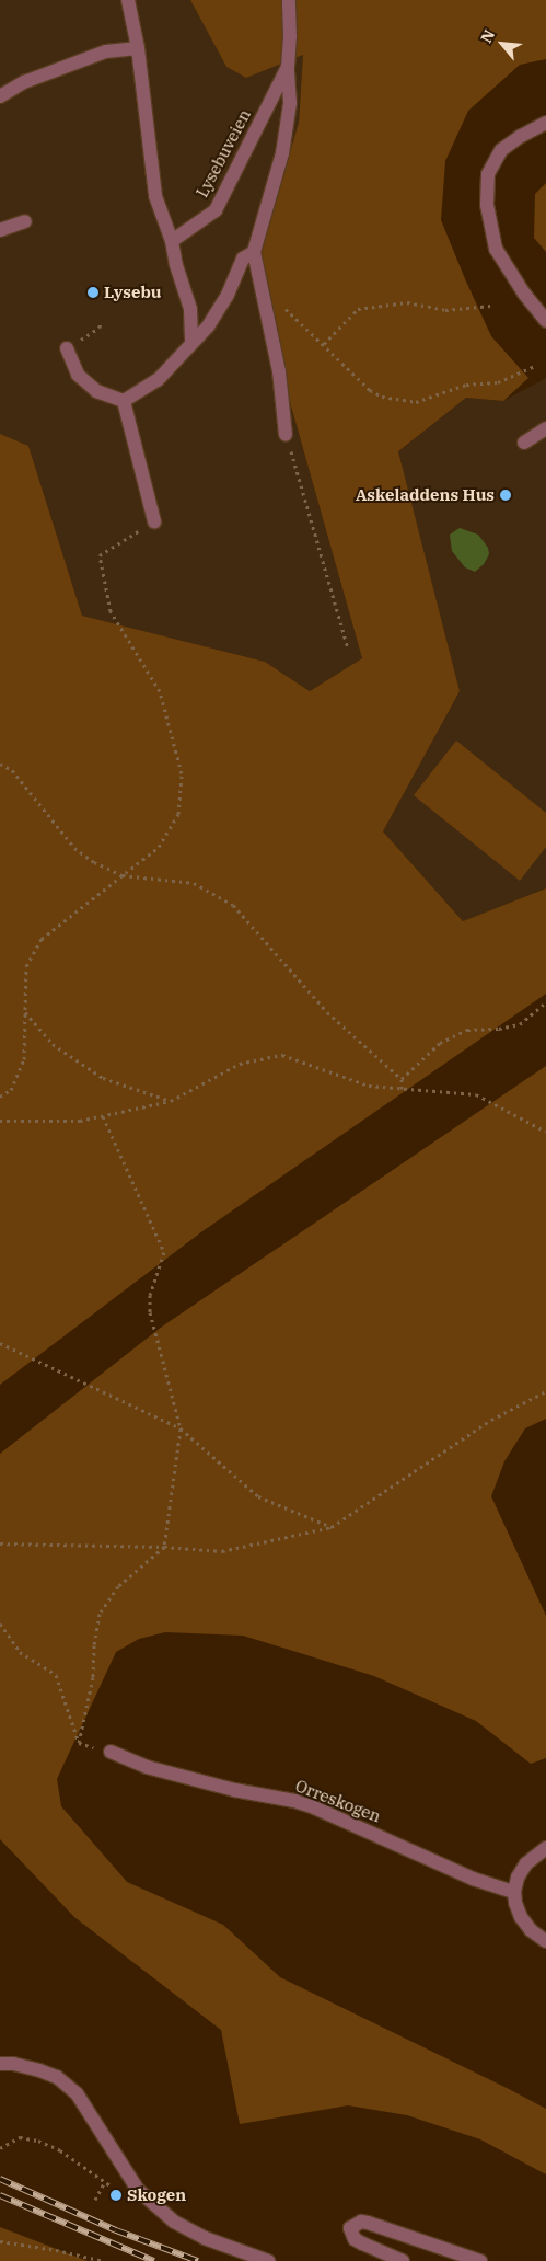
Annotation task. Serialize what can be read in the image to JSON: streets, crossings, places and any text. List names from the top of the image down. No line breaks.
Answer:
{"streets":{"street":["Lysebuveien","Orreskogen"]},"places":["Lysebu","Askeladdens Hus","Skogen"],"north":"top left"}
